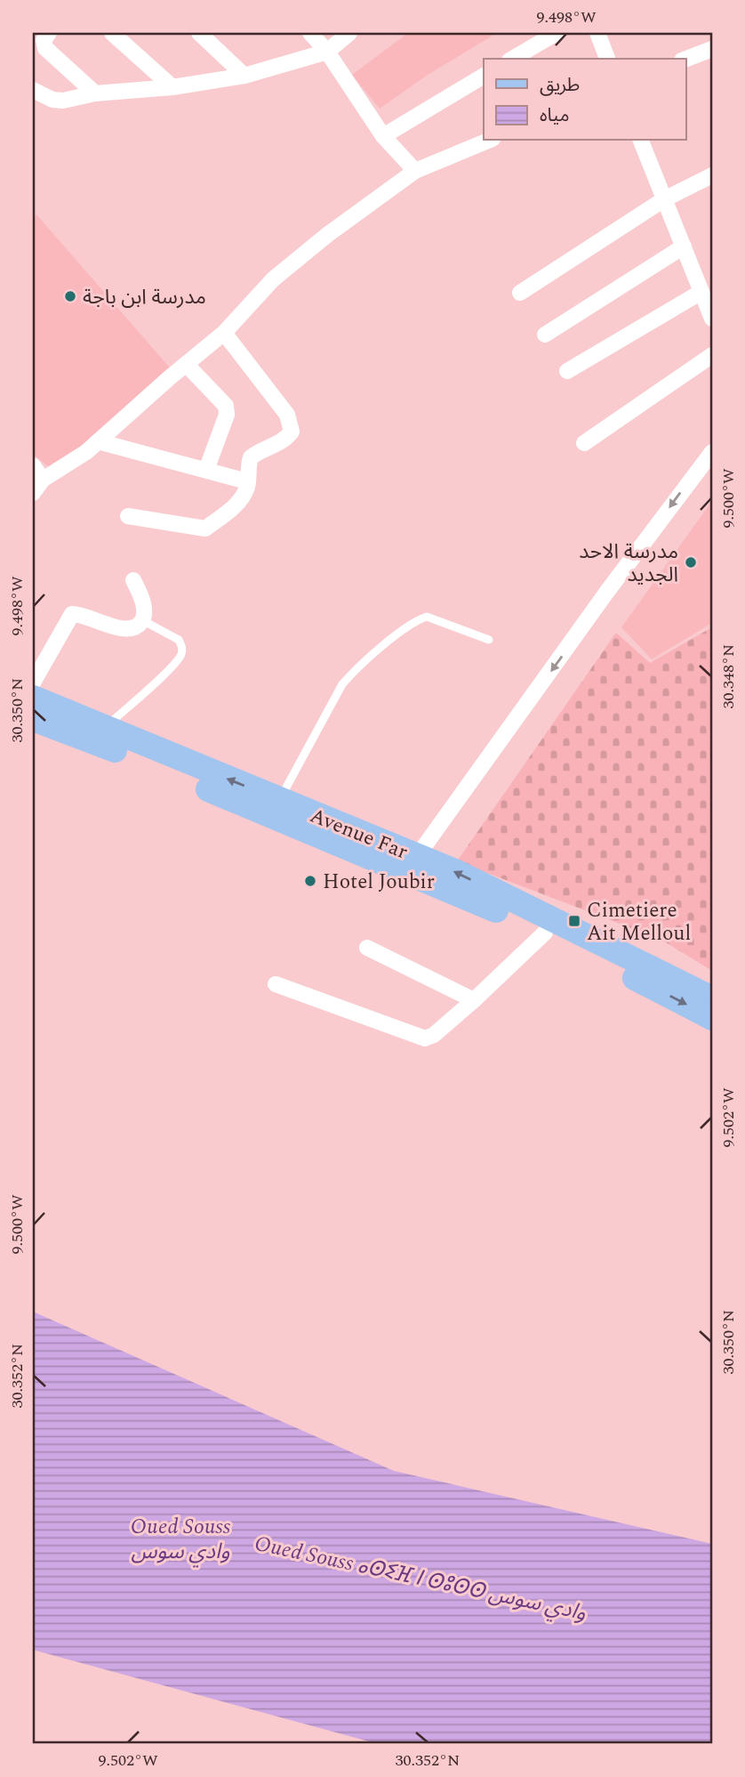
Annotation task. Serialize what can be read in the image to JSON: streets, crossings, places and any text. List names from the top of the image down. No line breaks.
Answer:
{"streets":{"main road":["Avenue Far"]},"water":["Oued Souss وادي سوس","Oued Souss ⴰⵙⵉⴼ ⵏ ⵙⵓⵙⵙ وادي سوس"],"places":{"other":["مدرسة ابن باجة","مدرسة الاحد الجديد","Hotel Joubir"],"transit":["Cimetiere Ait Melloul"]},"legend":["طريق","مياه"],"coordinates":["9.498°W","9.500°W","30.348°N","30.350°N","9.502°W","30.352°N"]}
